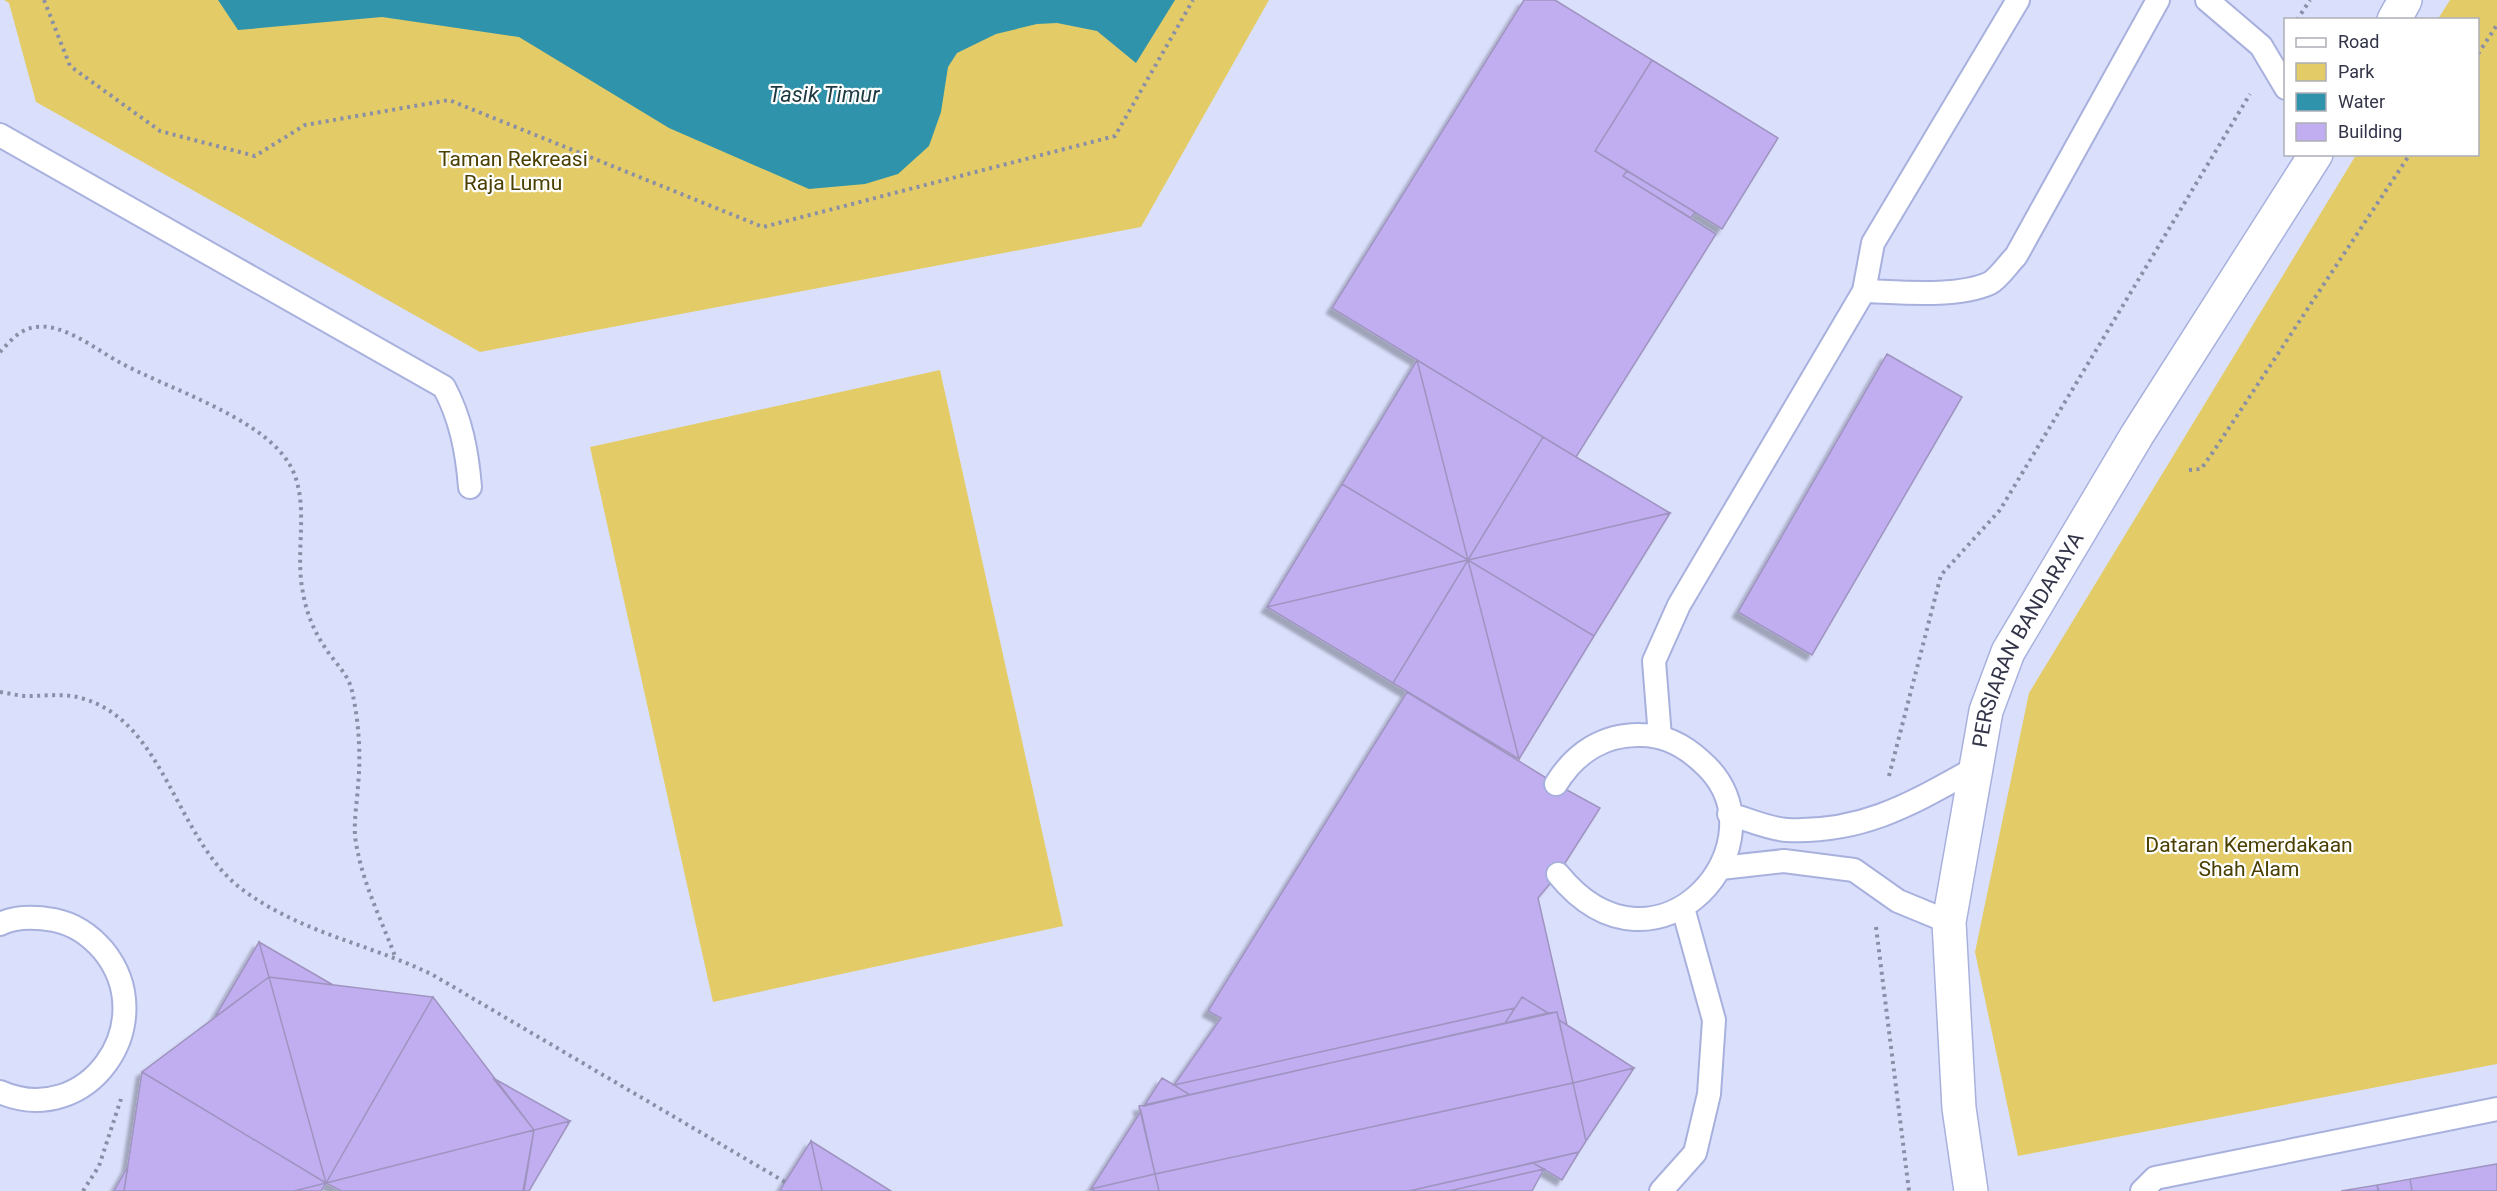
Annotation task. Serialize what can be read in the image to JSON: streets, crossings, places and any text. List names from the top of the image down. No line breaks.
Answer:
{"streets":{"main road":["PERSIARAN BANDARAYA"]},"water":["Tasik Timur"],"parks":["Taman Rekreasi Raja Lumu","Dataran Kemerdakaan Shah Alam"],"legend":["Road","Park","Water","Building"]}
